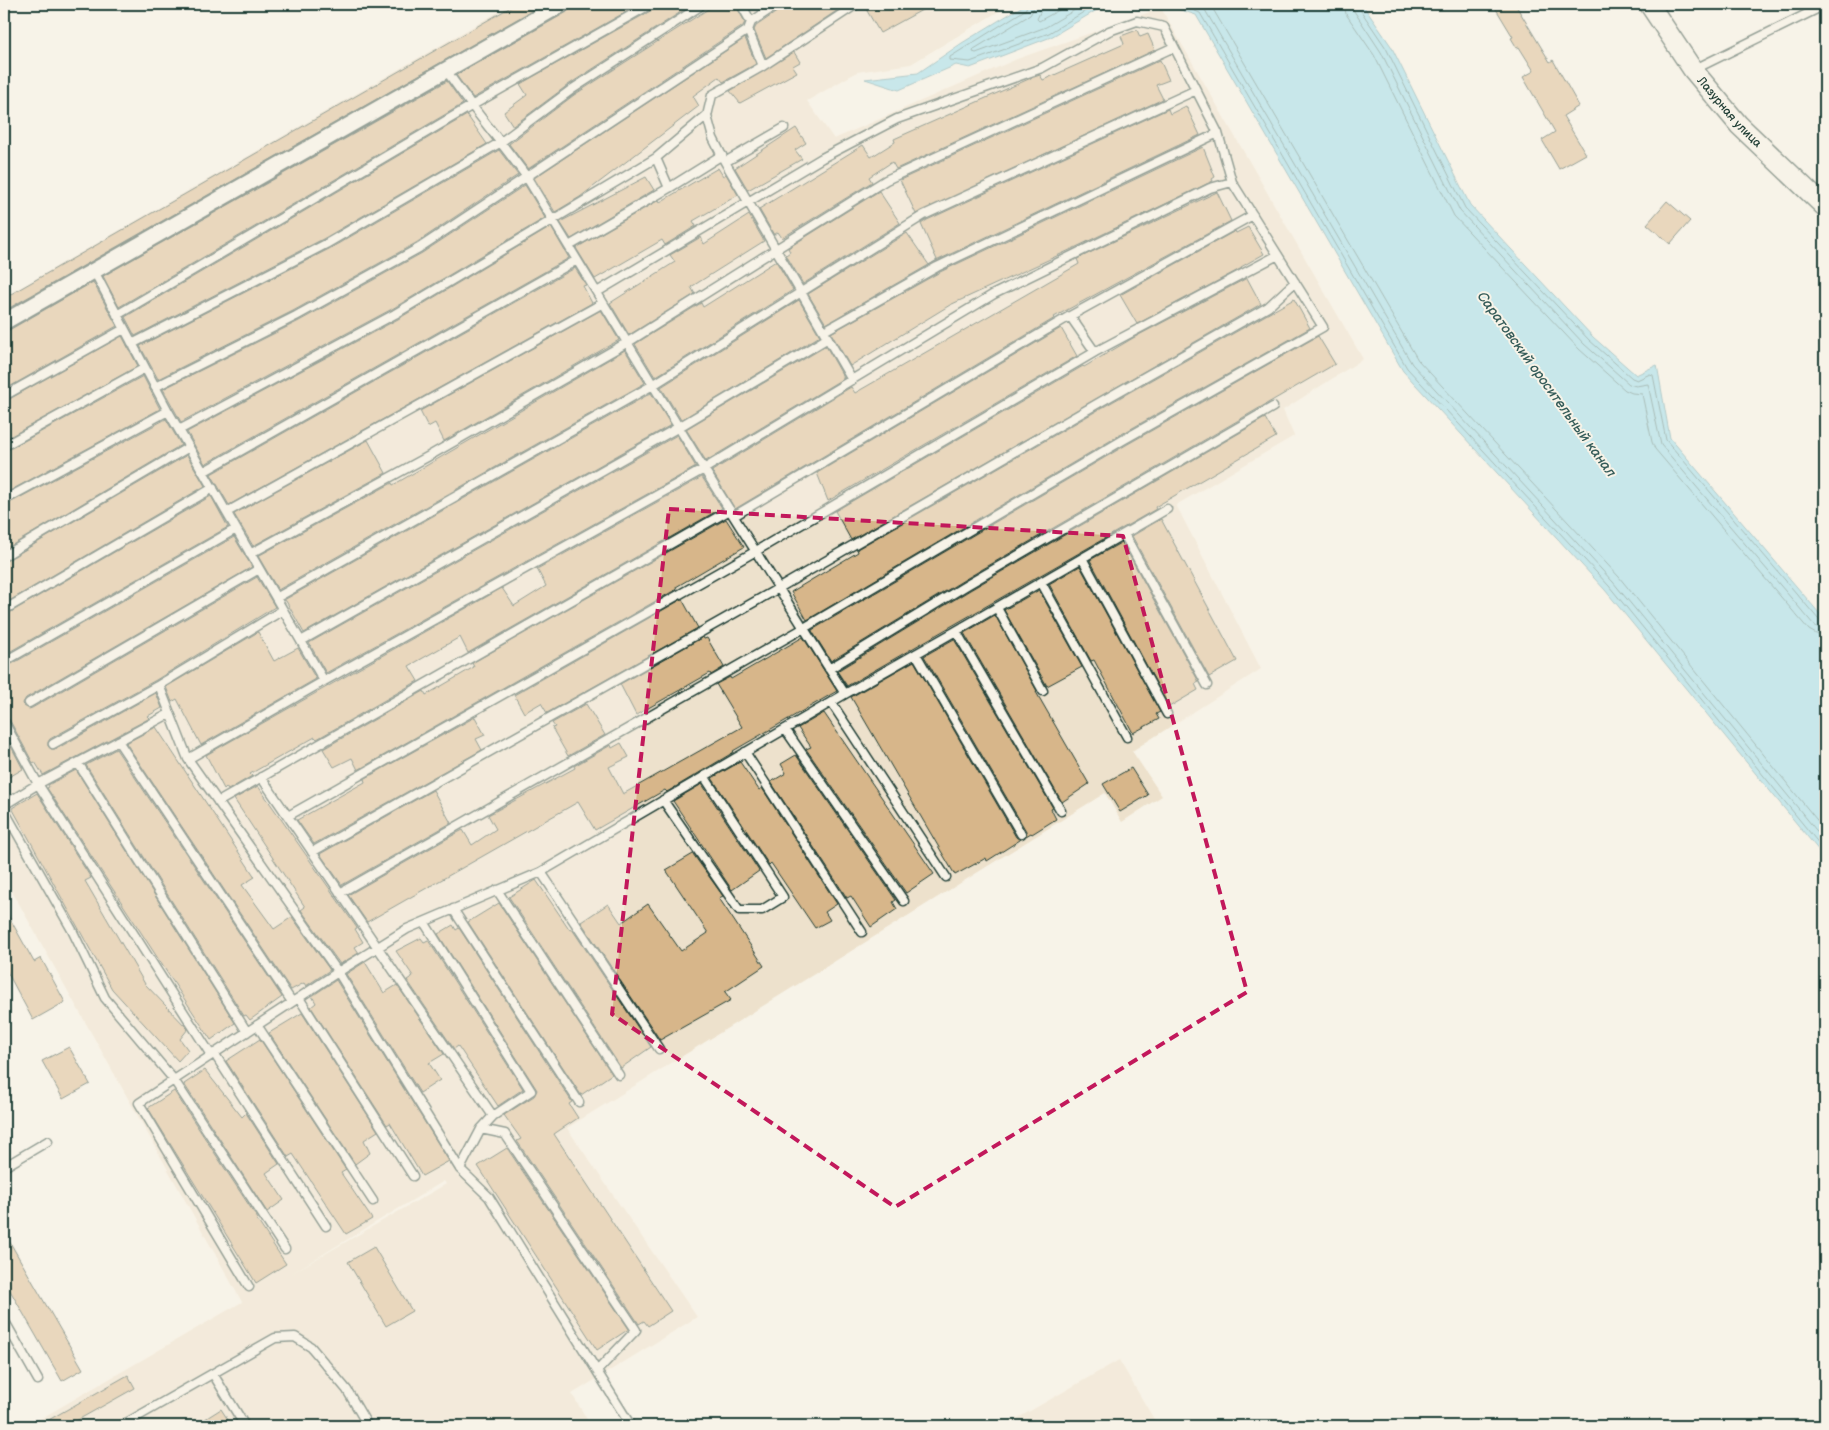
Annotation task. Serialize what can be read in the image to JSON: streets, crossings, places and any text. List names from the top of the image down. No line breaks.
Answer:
{"streets":{"street":["Лазурная улица"]},"water":["Саратовский оросительный канал"]}
